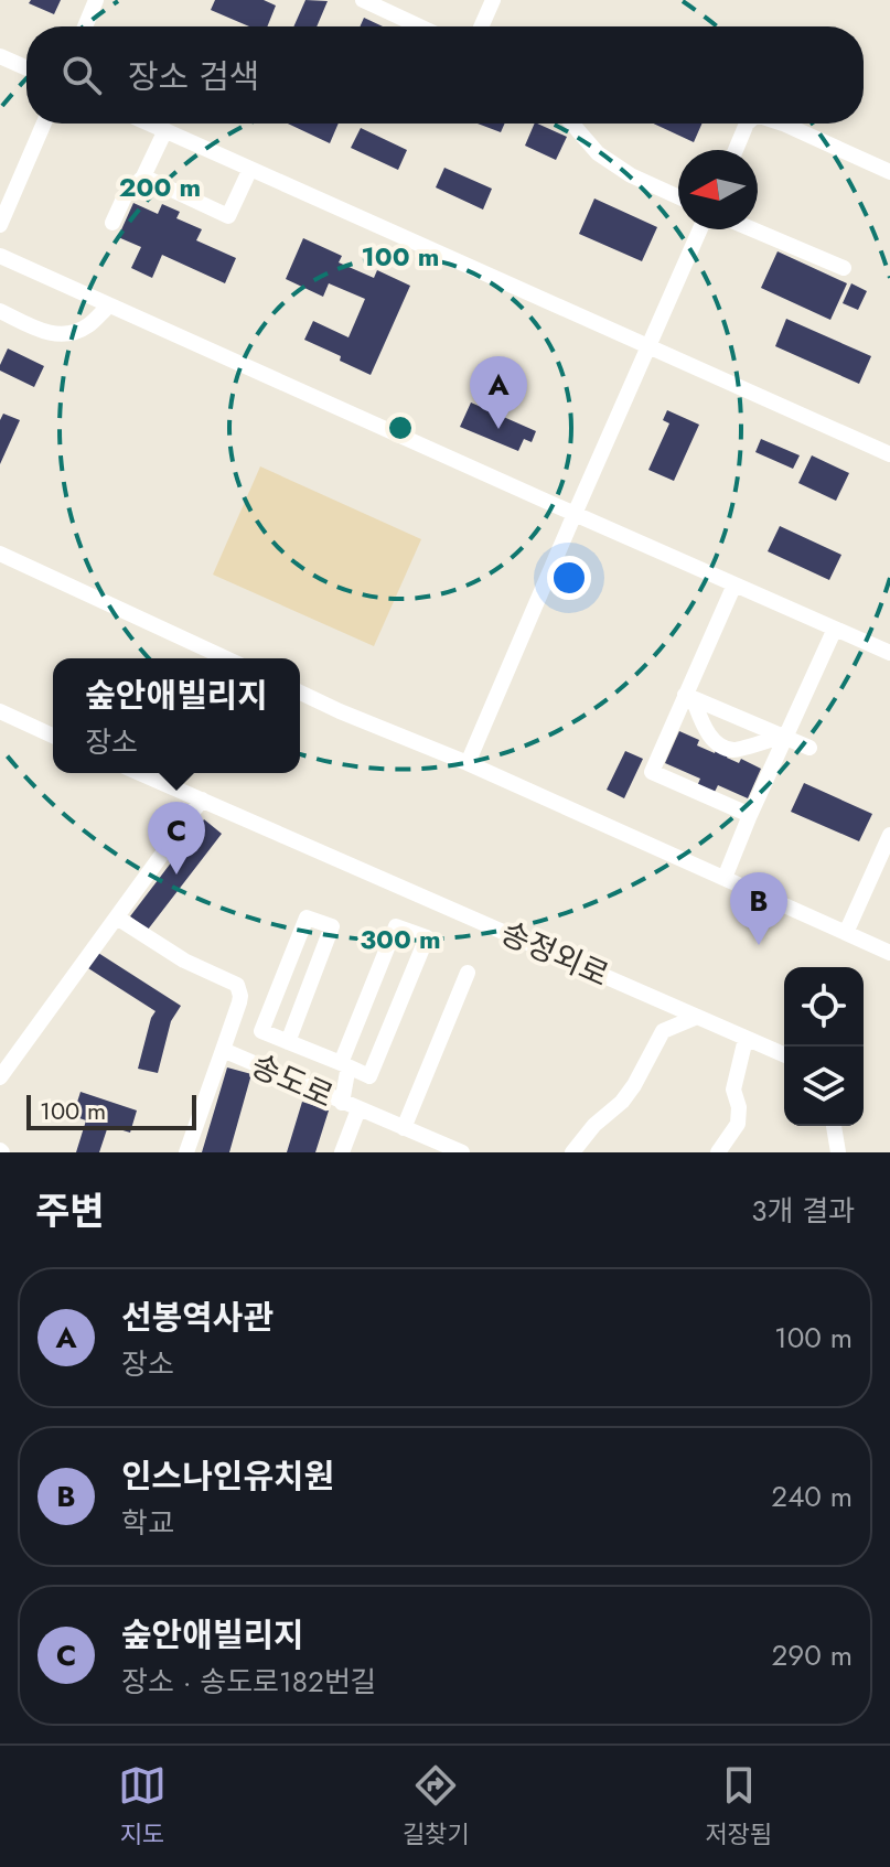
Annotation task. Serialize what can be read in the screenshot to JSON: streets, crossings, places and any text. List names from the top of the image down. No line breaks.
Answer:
{"streets":{"street":["송정외로","송도로"]},"scale_bar":"100 m","north":"left","page":{"search":"장소 검색","pins":["A","C","B"],"popup":["숲안애빌리지","장소"],"scale":"100 m","heading":["주변","3개 결과"],"list":[{"mark":"A","name":"선봉역사관","note":"장소","value":"100 m"},{"mark":"B","name":"인스나인유치원","note":"학교","value":"240 m"},{"mark":"C","name":"숲안애빌리지","note":"장소 · 송도로182번길","value":"290 m"}],"nav":["지도","길찾기","저장됨"]},"rings":["200 m","100 m","300 m"]}
